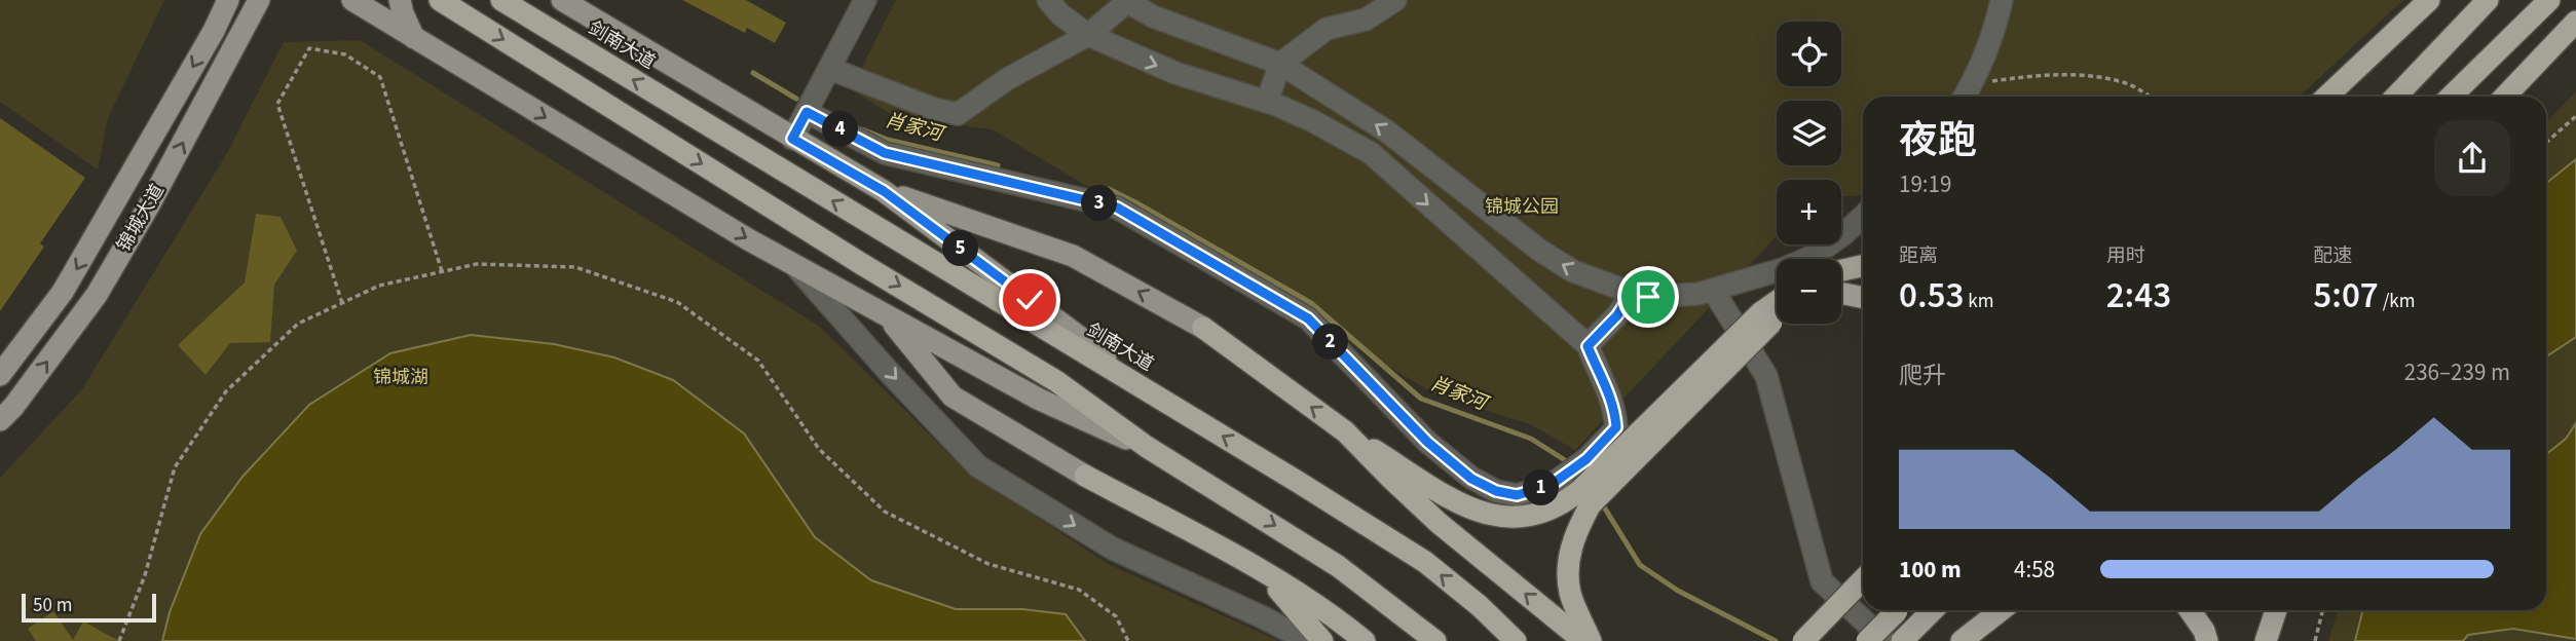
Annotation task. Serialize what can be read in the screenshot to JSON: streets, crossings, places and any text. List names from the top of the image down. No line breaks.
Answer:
{"streets":{"highway":["剑南大道"],"main road":["锦城大道"]},"water":["肖家河"],"parks":["锦城公园","锦城湖"],"scale_bar":"50 m","page":{"map_buttons":["+","−"],"heading":["夜跑","19:19"],"pins":["4","3","5","2","1"],"stats":[["距离","0.53 km"],["用时","2:43"],["配速","5:07 /km"]],"chart":["爬升","236–239 m"],"list":[{"name":"100 m","note":"4:58"}],"scale":"50 m"}}
